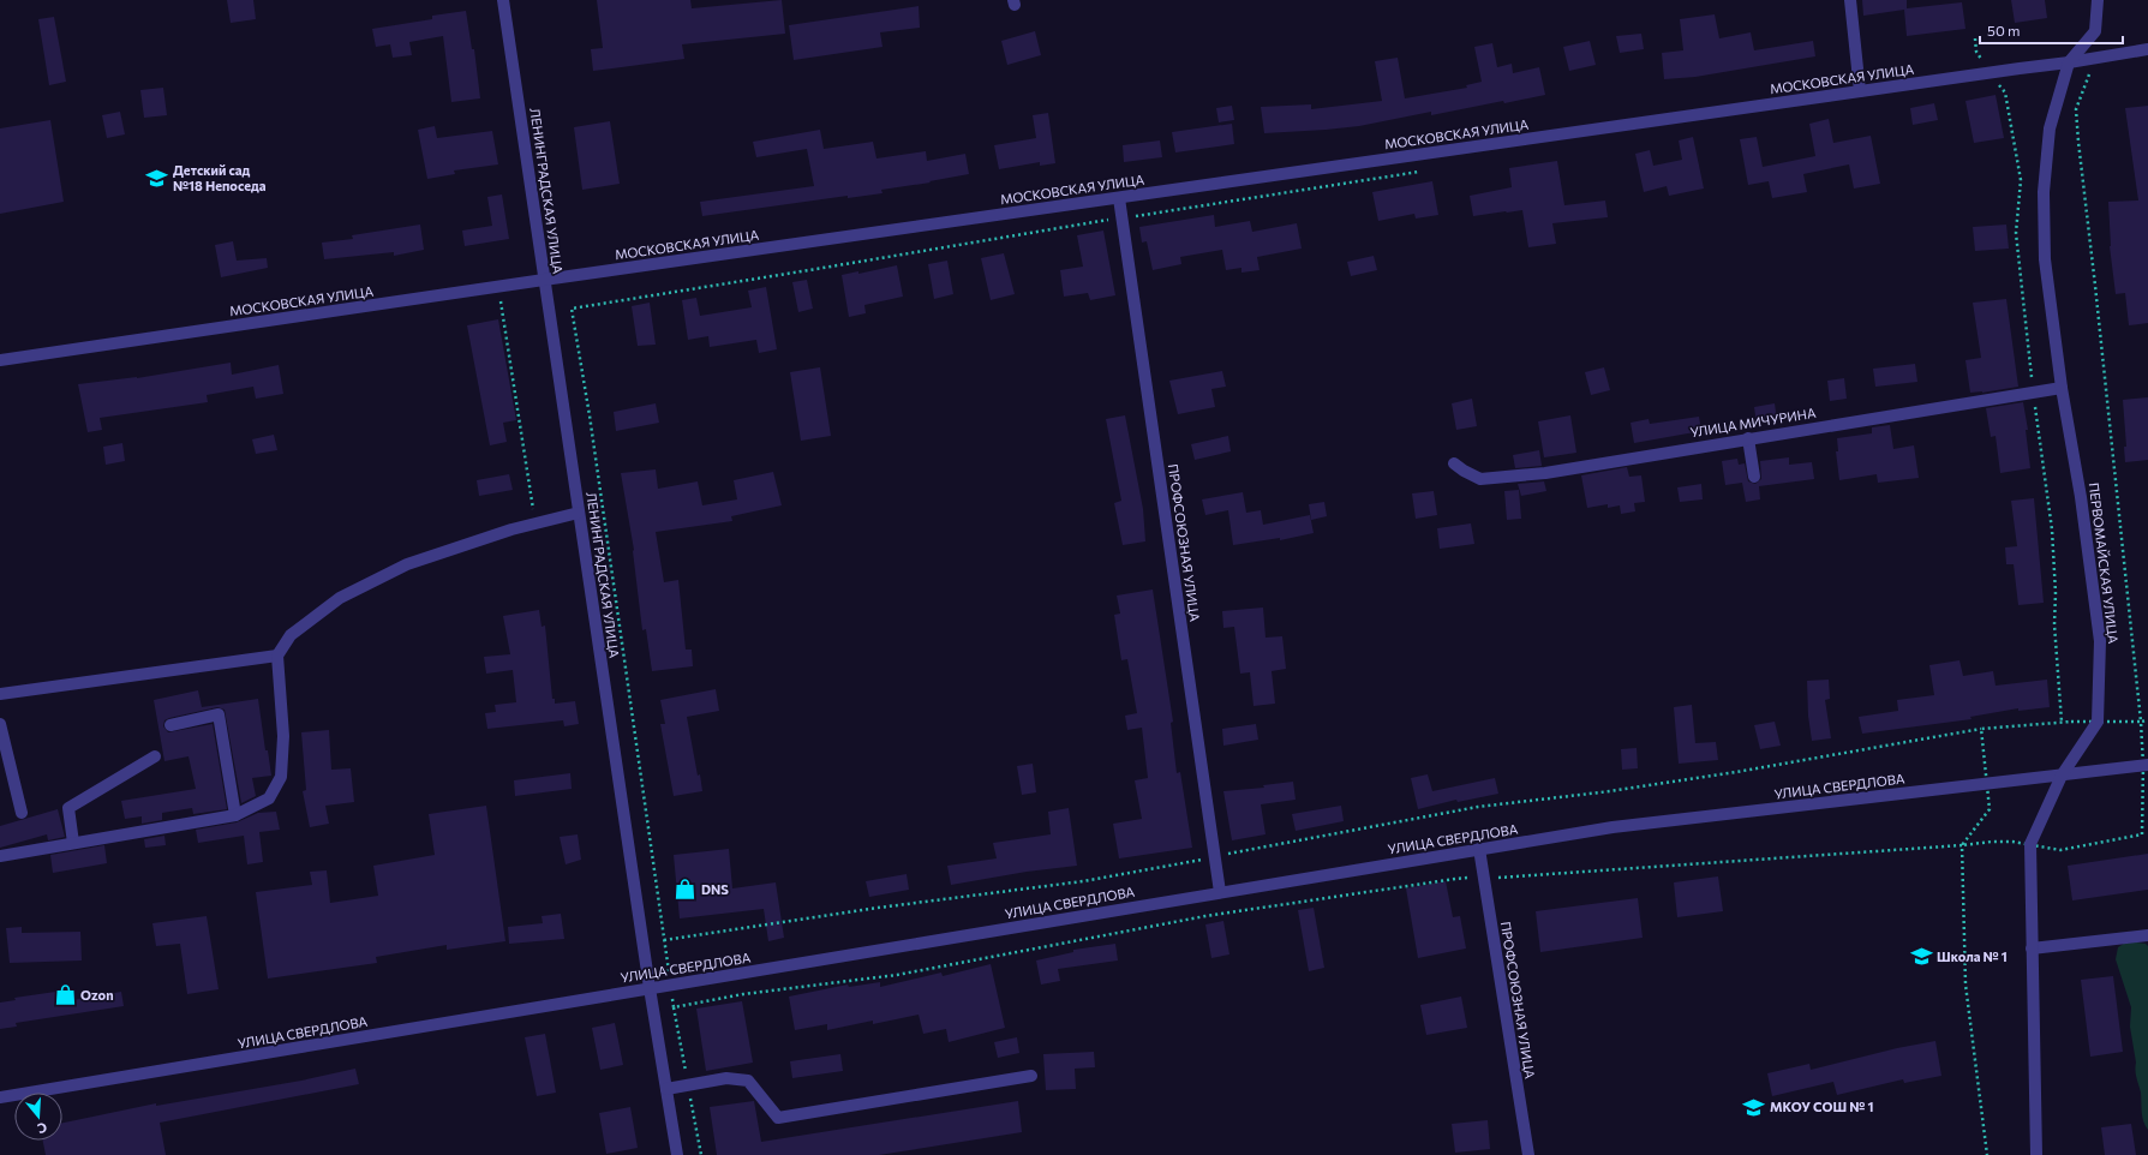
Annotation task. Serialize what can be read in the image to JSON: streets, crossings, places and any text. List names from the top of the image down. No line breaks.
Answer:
{"streets":{"street":["МОСКОВСКАЯ УЛИЦА","ЛЕНИНГРАДСКАЯ УЛИЦА","УЛИЦА МИЧУРИНА","ПРОФСОЮЗНАЯ УЛИЦА","ПЕРВОМАЙСКАЯ УЛИЦА","УЛИЦА СВЕРДЛОВА"]},"crossings":[["МОСКОВСКАЯ УЛИЦА","ЛЕНИНГРАДСКАЯ УЛИЦА"],["МОСКОВСКАЯ УЛИЦА","ПРОФСОЮЗНАЯ УЛИЦА"],["МОСКОВСКАЯ УЛИЦА","ПЕРВОМАЙСКАЯ УЛИЦА"],["ЛЕНИНГРАДСКАЯ УЛИЦА","УЛИЦА СВЕРДЛОВА"],["УЛИЦА МИЧУРИНА","ПЕРВОМАЙСКАЯ УЛИЦА"],["ПРОФСОЮЗНАЯ УЛИЦА","УЛИЦА СВЕРДЛОВА"],["ПЕРВОМАЙСКАЯ УЛИЦА","УЛИЦА СВЕРДЛОВА"]],"places":{"school or university":["Детский сад №18 Непоседа","Школа № 1","МКОУ СОШ № 1"],"shop":["DNS","Ozon"]},"scale_bar":"50 m","north":"bottom"}
